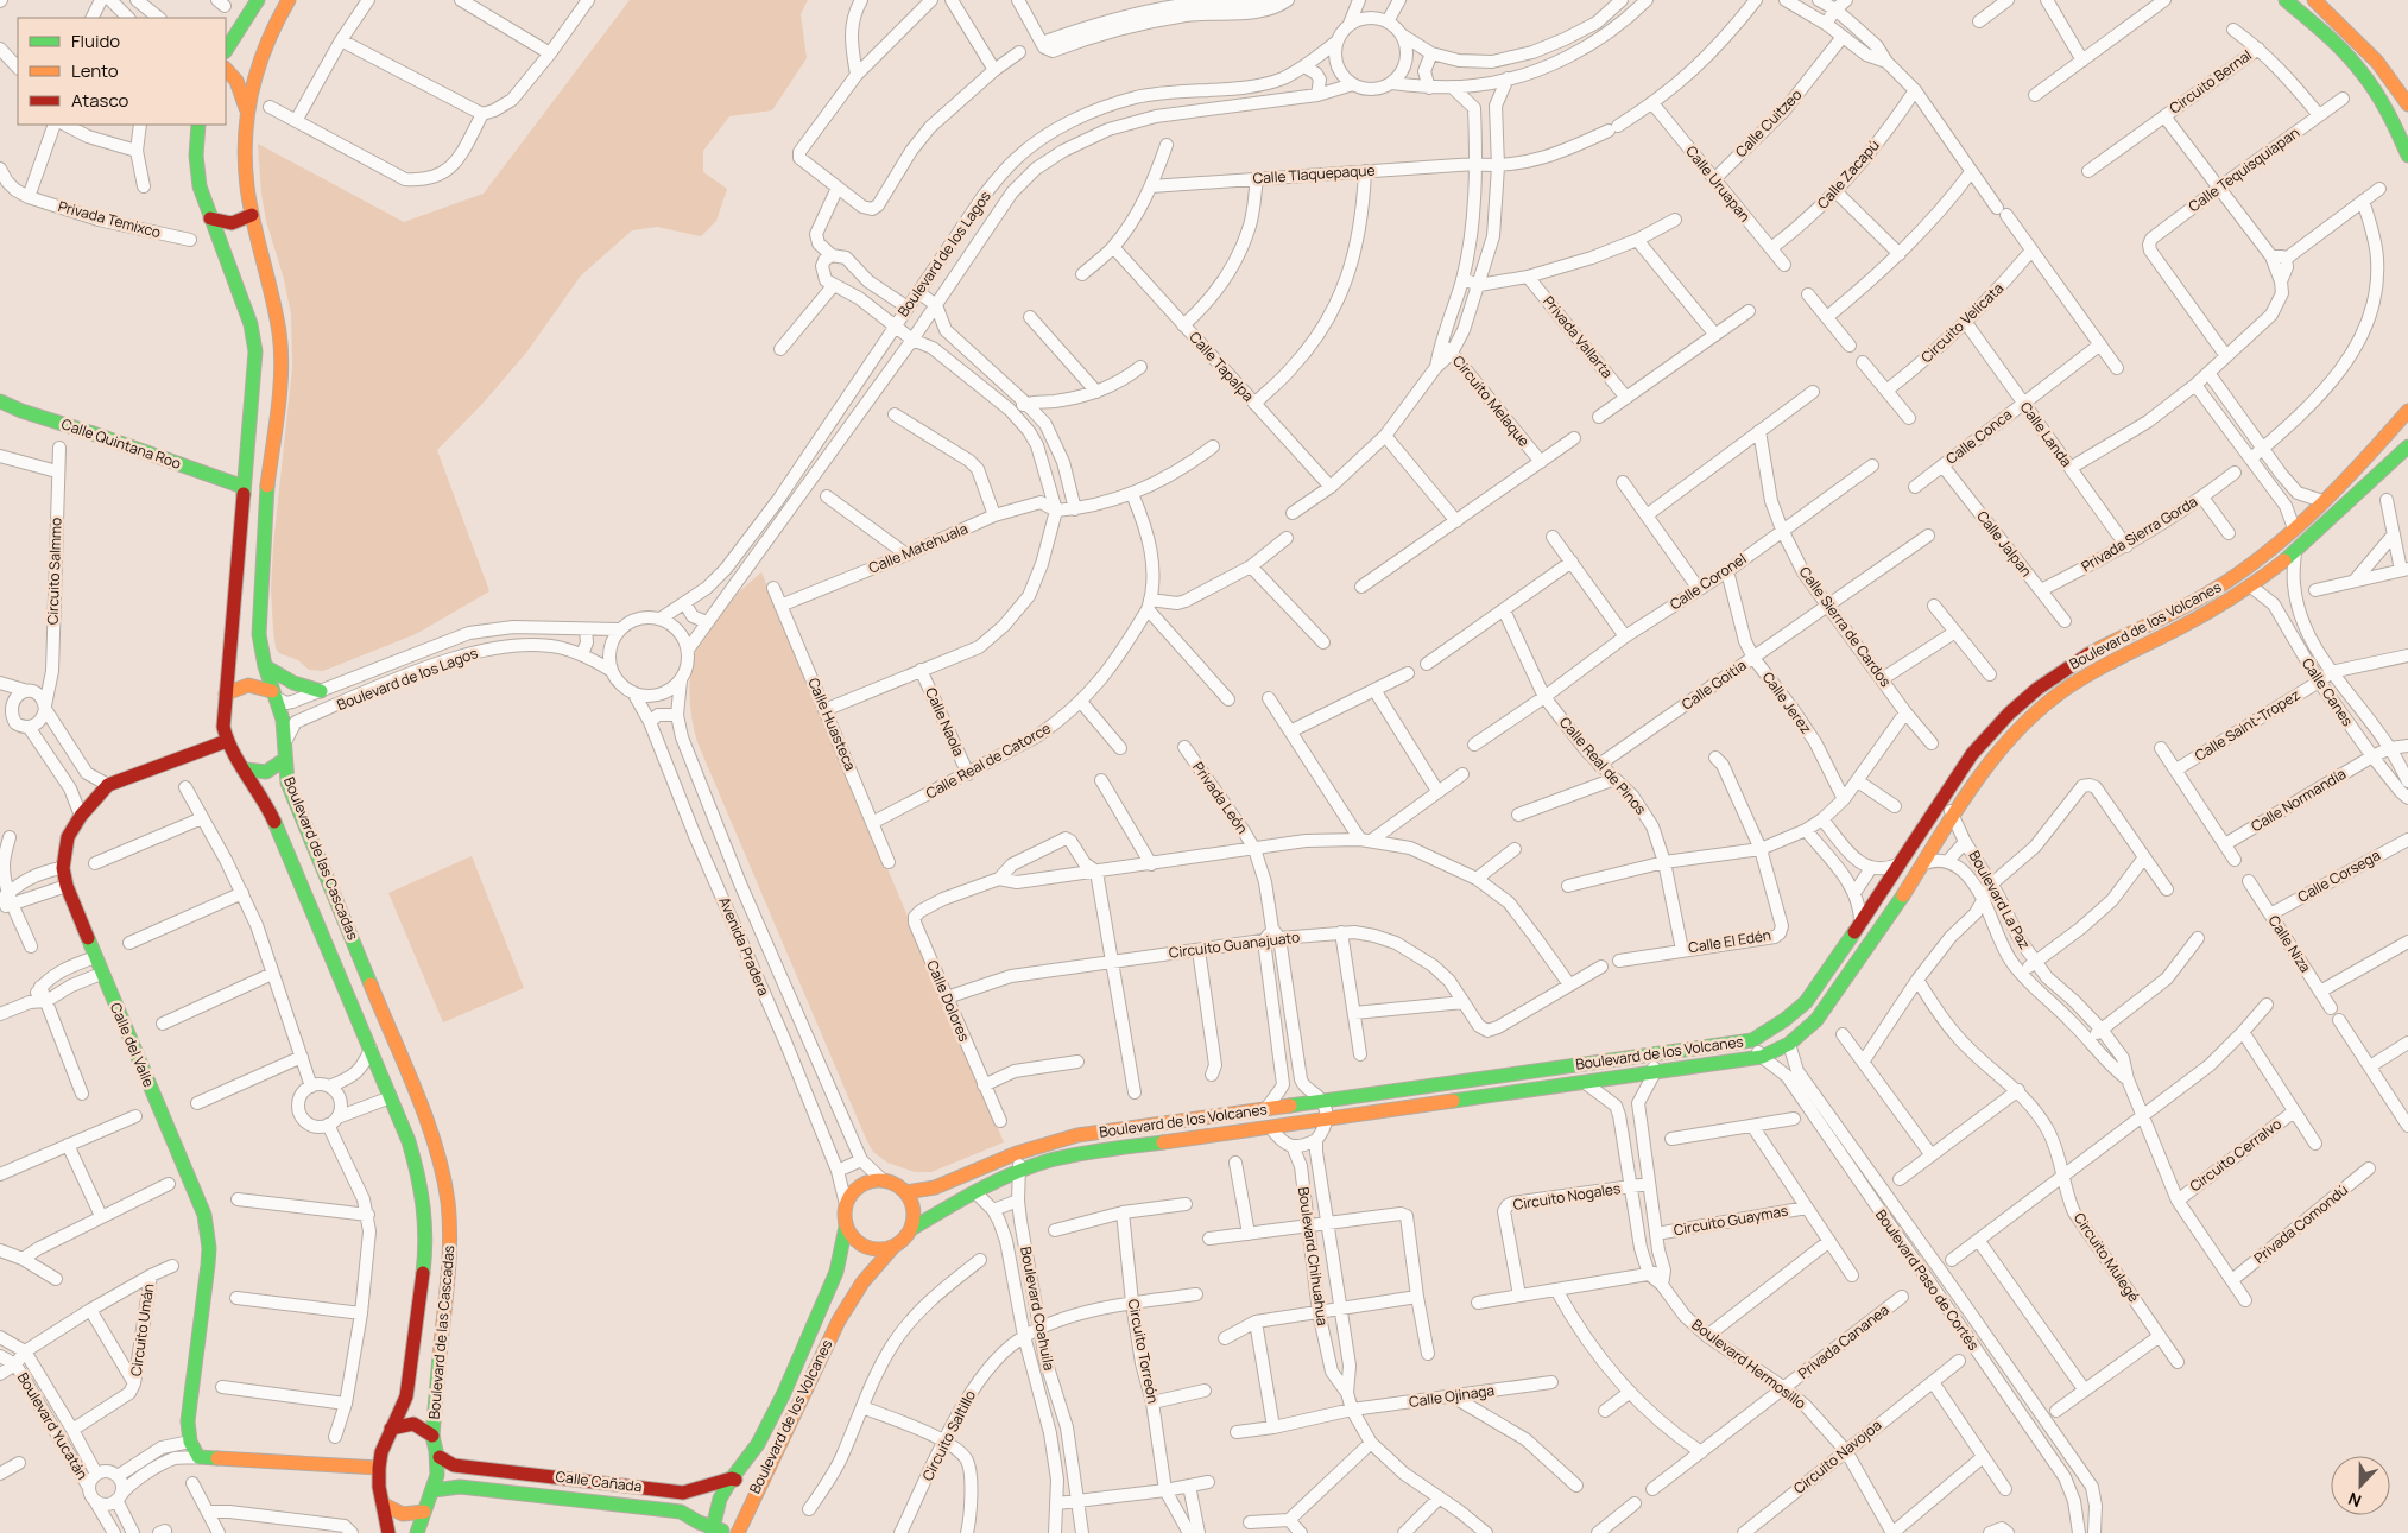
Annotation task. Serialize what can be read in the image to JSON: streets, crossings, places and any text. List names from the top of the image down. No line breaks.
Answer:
{"streets":{"street":["Circuito Bernal","Calle Cuitzeo","Calle Tequisquiapan","Calle Tlaquepaque","Calle Zacapú","Calle Uruapan","Privada Temixco","Boulevard de los Lagos","Circuito Velicata","Privada Vallarta","Calle Tapalpa","Circuito Melaque","Calle Landa","Calle Conca","Calle Quintana Roo","Privada Sierra Gorda","Calle Jalpan","Calle Matehuala","Circuito Salmmo","Calle Coronel","Boulevard de los Volcanes","Calle Sierra de Cardos","Calle Goitia","Calle Canes","Calle Jerez","Calle Naola","Calle Huasteca","Calle Saint-Tropez","Calle Real de Catorce","Calle Real de Pinos","Privada León","Calle Normandía","Boulevard de las Cascadas","Calle Corsega","Boulevard La Paz","Calle El Edén","Calle Niza","Circuito Guanajuato","Avenida Pradera","Calle Dolores","Calle del Valle","Circuito Cerralvo","Circuito Nogales","Circuito Guaymas","Privada Comondú","Boulevard Chihuahua","Circuito Mulegé","Boulevard Paso de Cortés","Boulevard Coahuila","Circuito Umán","Privada Cananea","Circuito Torreón","Boulevard Hermosillo","Calle Ojinaga","Boulevard Yucatán","Circuito Saltillo","Circuito Navojoa","Calle Cañada"]},"crossings":[["Circuito Bernal","Calle Tequisquiapan"],["Calle Cuitzeo","Calle Uruapan"],["Calle Tlaquepaque","Calle Uruapan"],["Calle Zacapú","Calle Uruapan"],["Boulevard de los Lagos","Boulevard de las Cascadas"],["Boulevard de los Lagos","Avenida Pradera"],["Boulevard de los Lagos","Calle del Valle"],["Circuito Velicata","Calle Landa"],["Calle Landa","Calle Conca"],["Calle Landa","Privada Sierra Gorda"],["Calle Conca","Calle Jalpan"],["Calle Quintana Roo","Boulevard de las Cascadas"],["Privada Sierra Gorda","Calle Jalpan"],["Calle Matehuala","Calle Huasteca"],["Calle Coronel","Calle Sierra de Cardos"],["Calle Coronel","Calle Jerez"],["Calle Coronel","Calle Real de Pinos"],["Boulevard de los Volcanes","Calle Canes"],["Boulevard de los Volcanes","Boulevard La Paz"],["Boulevard de los Volcanes","Avenida Pradera"],["Boulevard de los Volcanes","Boulevard Paso de Cortés"],["Boulevard de los Volcanes","Boulevard Coahuila"],["Boulevard de los Volcanes","Calle Cañada"],["Calle Sierra de Cardos","Calle Goitia"],["Calle Goitia","Calle Jerez"],["Calle Goitia","Calle Real de Pinos"],["Calle Canes","Calle Saint-Tropez"],["Calle Canes","Calle Normandía"],["Calle Naola","Calle Real de Catorce"],["Calle Huasteca","Calle Real de Catorce"],["Calle Real de Pinos","Calle El Edén"],["Privada León","Circuito Guanajuato"],["Boulevard de las Cascadas","Calle del Valle"],["Boulevard de las Cascadas","Calle Cañada"],["Calle Corsega","Calle Niza"],["Boulevard La Paz","Circuito Cerralvo"],["Boulevard La Paz","Privada Comondú"],["Circuito Guanajuato","Calle Dolores"],["Boulevard Chihuahua","Calle Ojinaga"],["Boulevard Coahuila","Circuito Saltillo"],["Circuito Umán","Boulevard Yucatán"],["Privada Cananea","Boulevard Hermosillo"],["Circuito Torreón","Circuito Saltillo"],["Boulevard Hermosillo","Circuito Navojoa"]],"legend":["Fluido","Lento","Atasco"],"north":"bottom"}
